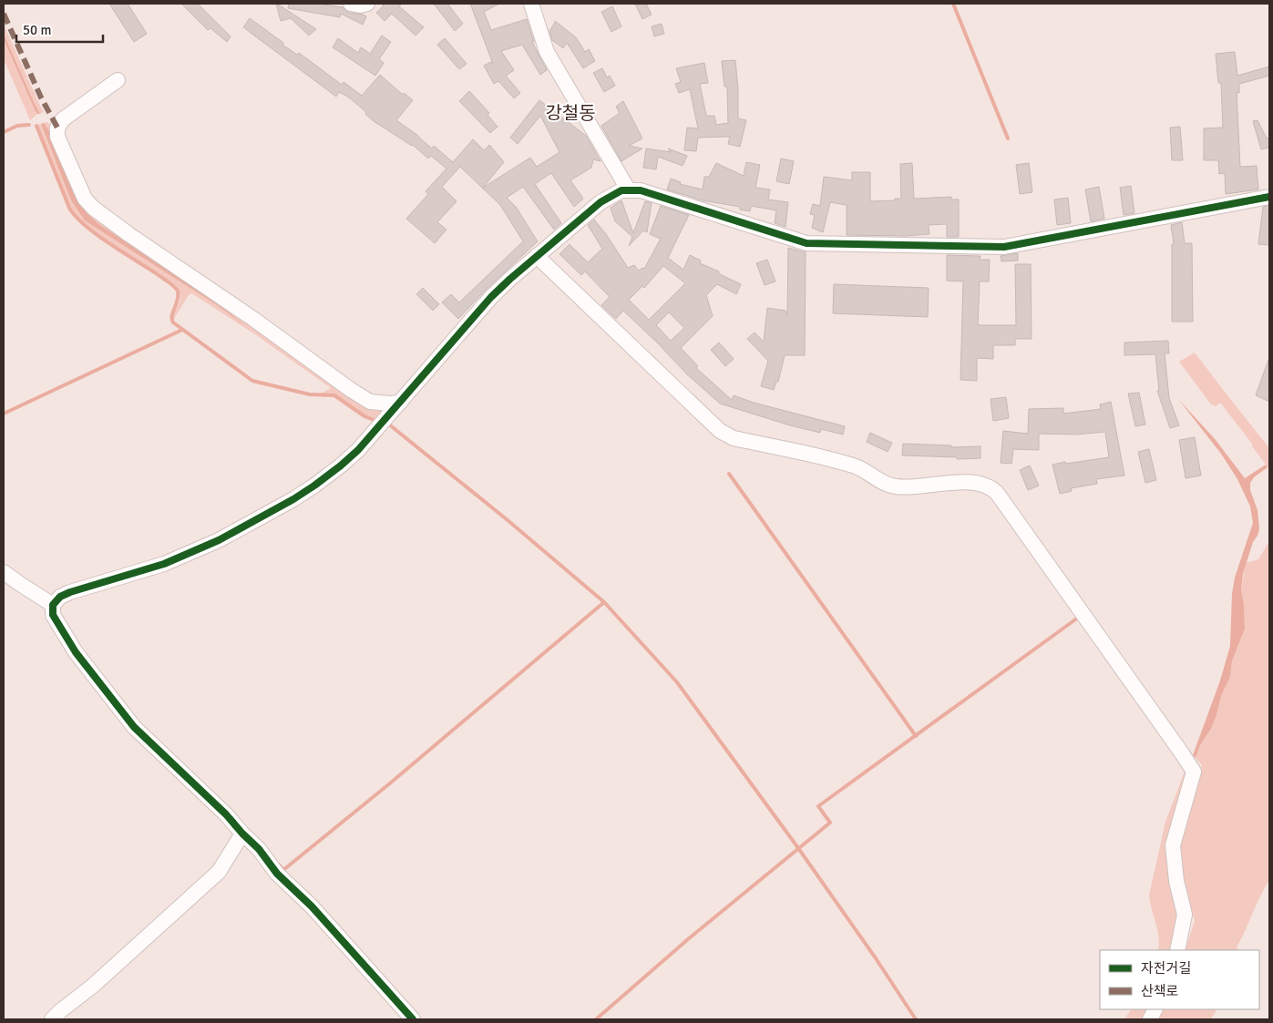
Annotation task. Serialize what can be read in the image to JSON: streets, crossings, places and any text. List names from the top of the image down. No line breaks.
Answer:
{"districts":["강철동"],"legend":["자전거길","산책로"],"scale_bar":"50 m"}
